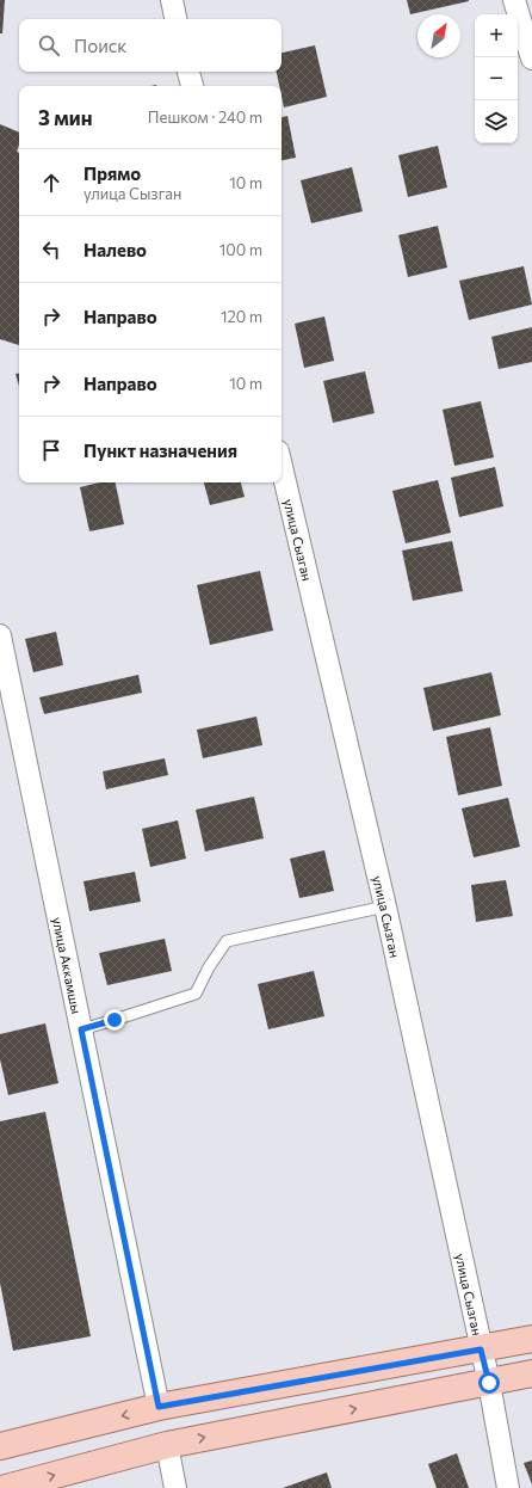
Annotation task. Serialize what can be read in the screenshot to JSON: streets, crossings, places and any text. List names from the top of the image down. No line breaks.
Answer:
{"streets":{"street":["улица Сызган","улица Аккамшы"]},"north":"top right","page":{"map_buttons":["+","−"],"search":"Поиск","heading":["3 мин","Пешком · 240 m"],"list":[["Прямо","улица Сызган","10 m"],["Налево","100 m"],["Направо","120 m"],["Направо","10 m"],"Пункт назначения"]}}
